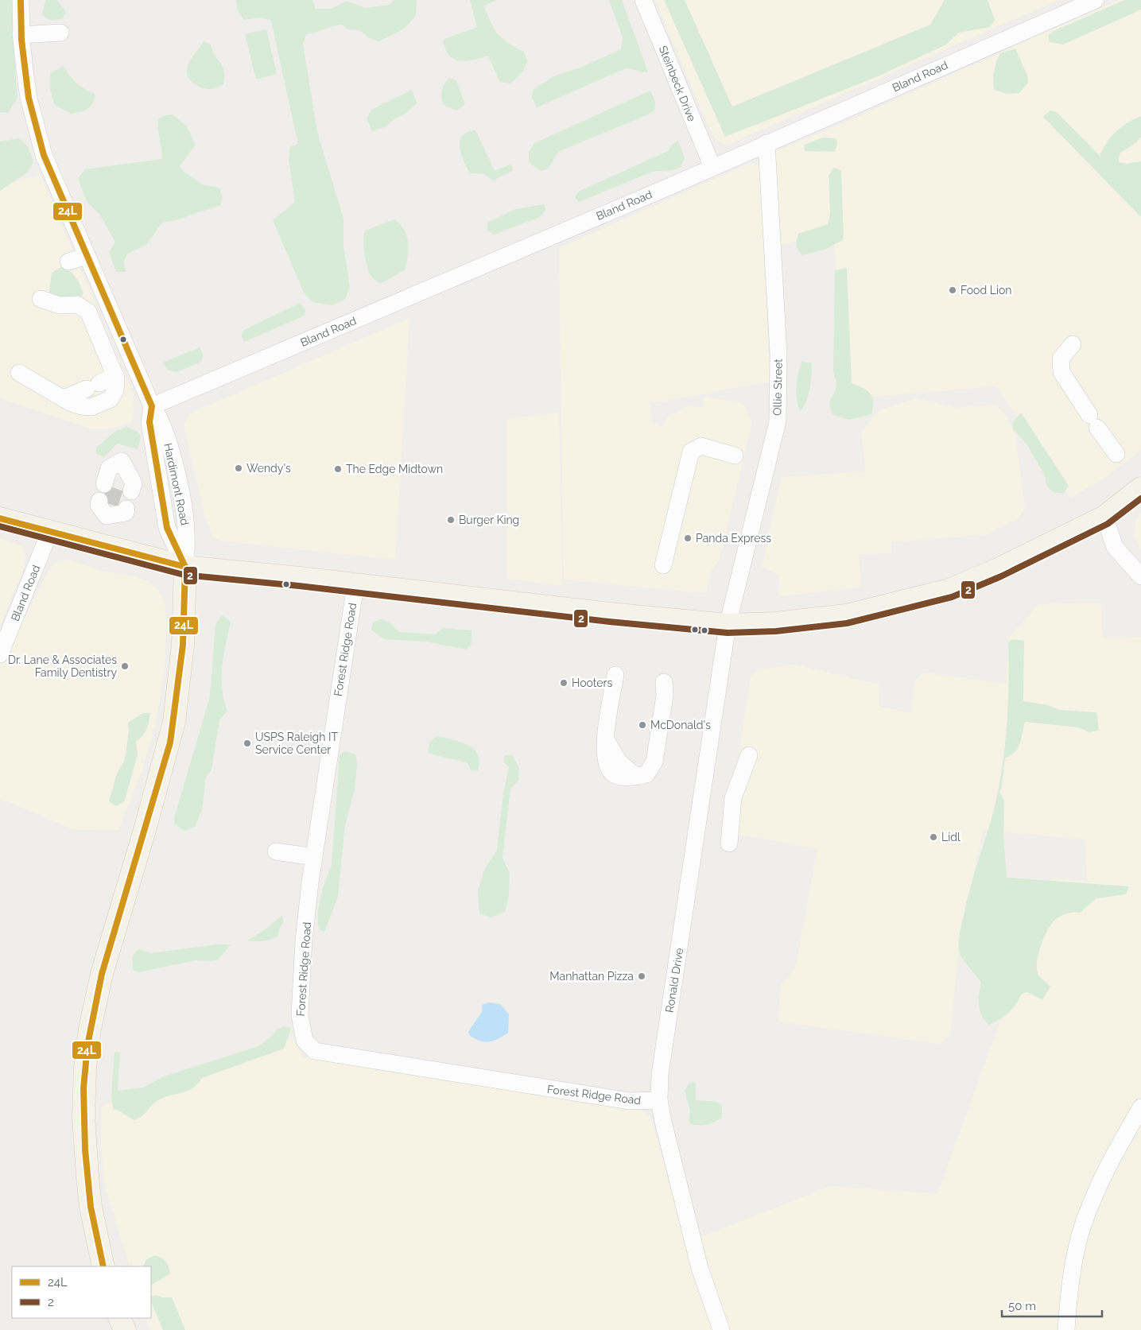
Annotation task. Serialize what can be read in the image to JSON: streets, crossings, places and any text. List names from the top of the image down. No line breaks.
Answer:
{"streets":{"street":["Bland Road","Steinbeck Drive","Ollie Street","Hardimont Road","Forest Ridge Road","Ronald Drive"]},"crossings":[["Bland Road","Steinbeck Drive"],["Bland Road","Ollie Street"],["Bland Road","Hardimont Road"],["Ollie Street","Ronald Drive"],["Forest Ridge Road","Ronald Drive"]],"places":["Food Lion","Wendy's","The Edge Midtown","Burger King","Panda Express","Dr. Lane & Associates Family Dentistry","Hooters","McDonald's","USPS Raleigh IT Service Center","Lidl","Manhattan Pizza"],"lines":["transit line 24L","transit line 2"],"legend":["24L","2"],"scale_bar":"50 m"}
